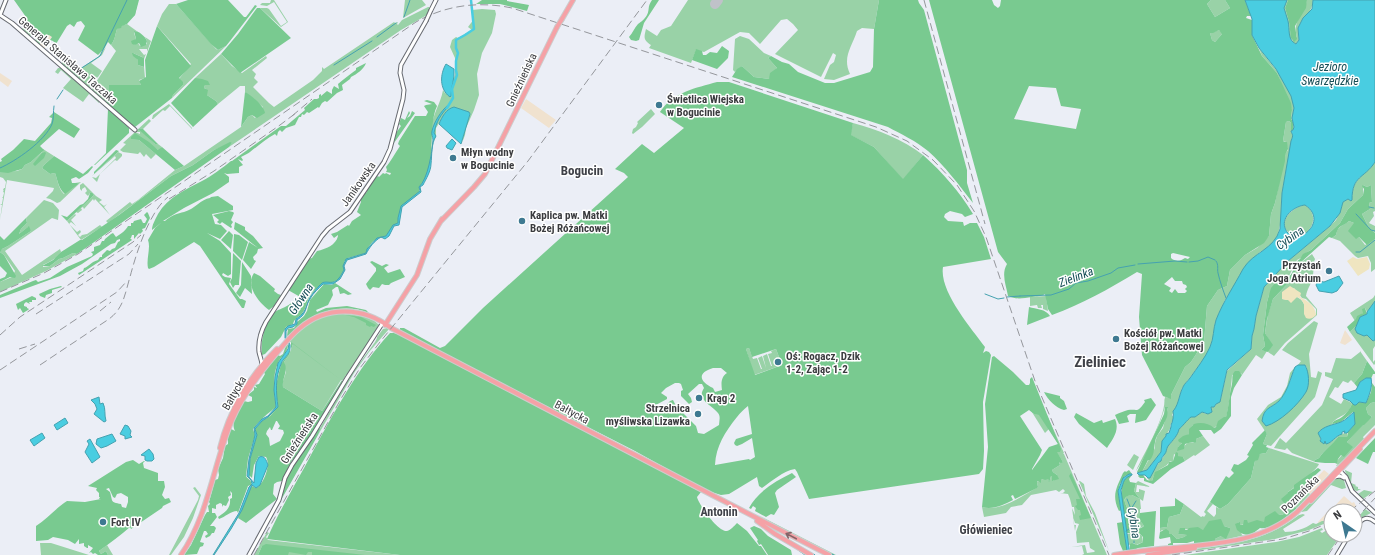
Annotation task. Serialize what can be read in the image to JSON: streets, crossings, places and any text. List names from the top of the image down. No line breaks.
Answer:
{"streets":{"main road":["Gnieźnieńska","Bałtycka","Poznańska"],"street":["Generała Stanisława Taczaka","Janikowska"]},"crossings":[["Gnieźnieńska","Bałtycka"],["Janikowska","Bałtycka"]],"districts":["Bogucin","Zieliniec","Antonin","Główieniec"],"water":["Jezioro Swarzędzkie","Cybina","Zielinka","Główna"],"places":["Świetlica Wiejska w Bogucinie","Młyn wodny w Bogucinie","Kaplica pw. Matki Bożej Różańcowej","Przystań Joga Atrium","Kościół pw. Matki Bożej Różańcowej","Oś: Rogacz, Dzik 1-2, Zając 1-2","Krąg 2","Strzelnica myśliwska Lizawka","Fort IV"],"north":"top left"}
